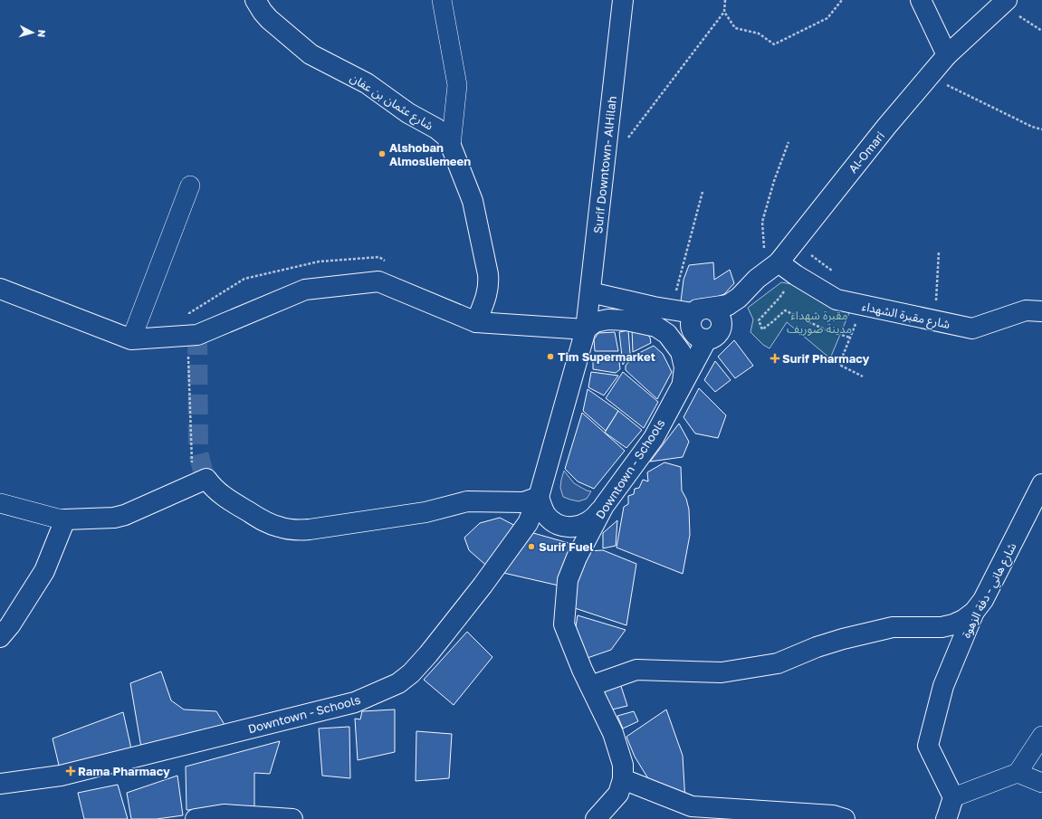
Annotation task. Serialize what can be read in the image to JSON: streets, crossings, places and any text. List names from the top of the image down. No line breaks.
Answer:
{"streets":{"main road":["شارع عثمان بن عفان","Al-Omari","Surif Downtown- AlHilah","شارع مقبرة الشهداء","Downtown - Schools","شارع هاني - دفة الزهوة"]},"crossings":[["Al-Omari","شارع مقبرة الشهداء"],["Al-Omari","Downtown - Schools"],["Surif Downtown- AlHilah","Downtown - Schools"]],"parks":["مقبرة شهداء مدينة صوريف"],"places":{"other":["Alshoban Almosliemeen","Tim Supermarket","Surif Fuel"],"health":["Surif Pharmacy","Rama Pharmacy"]},"north":"right"}
